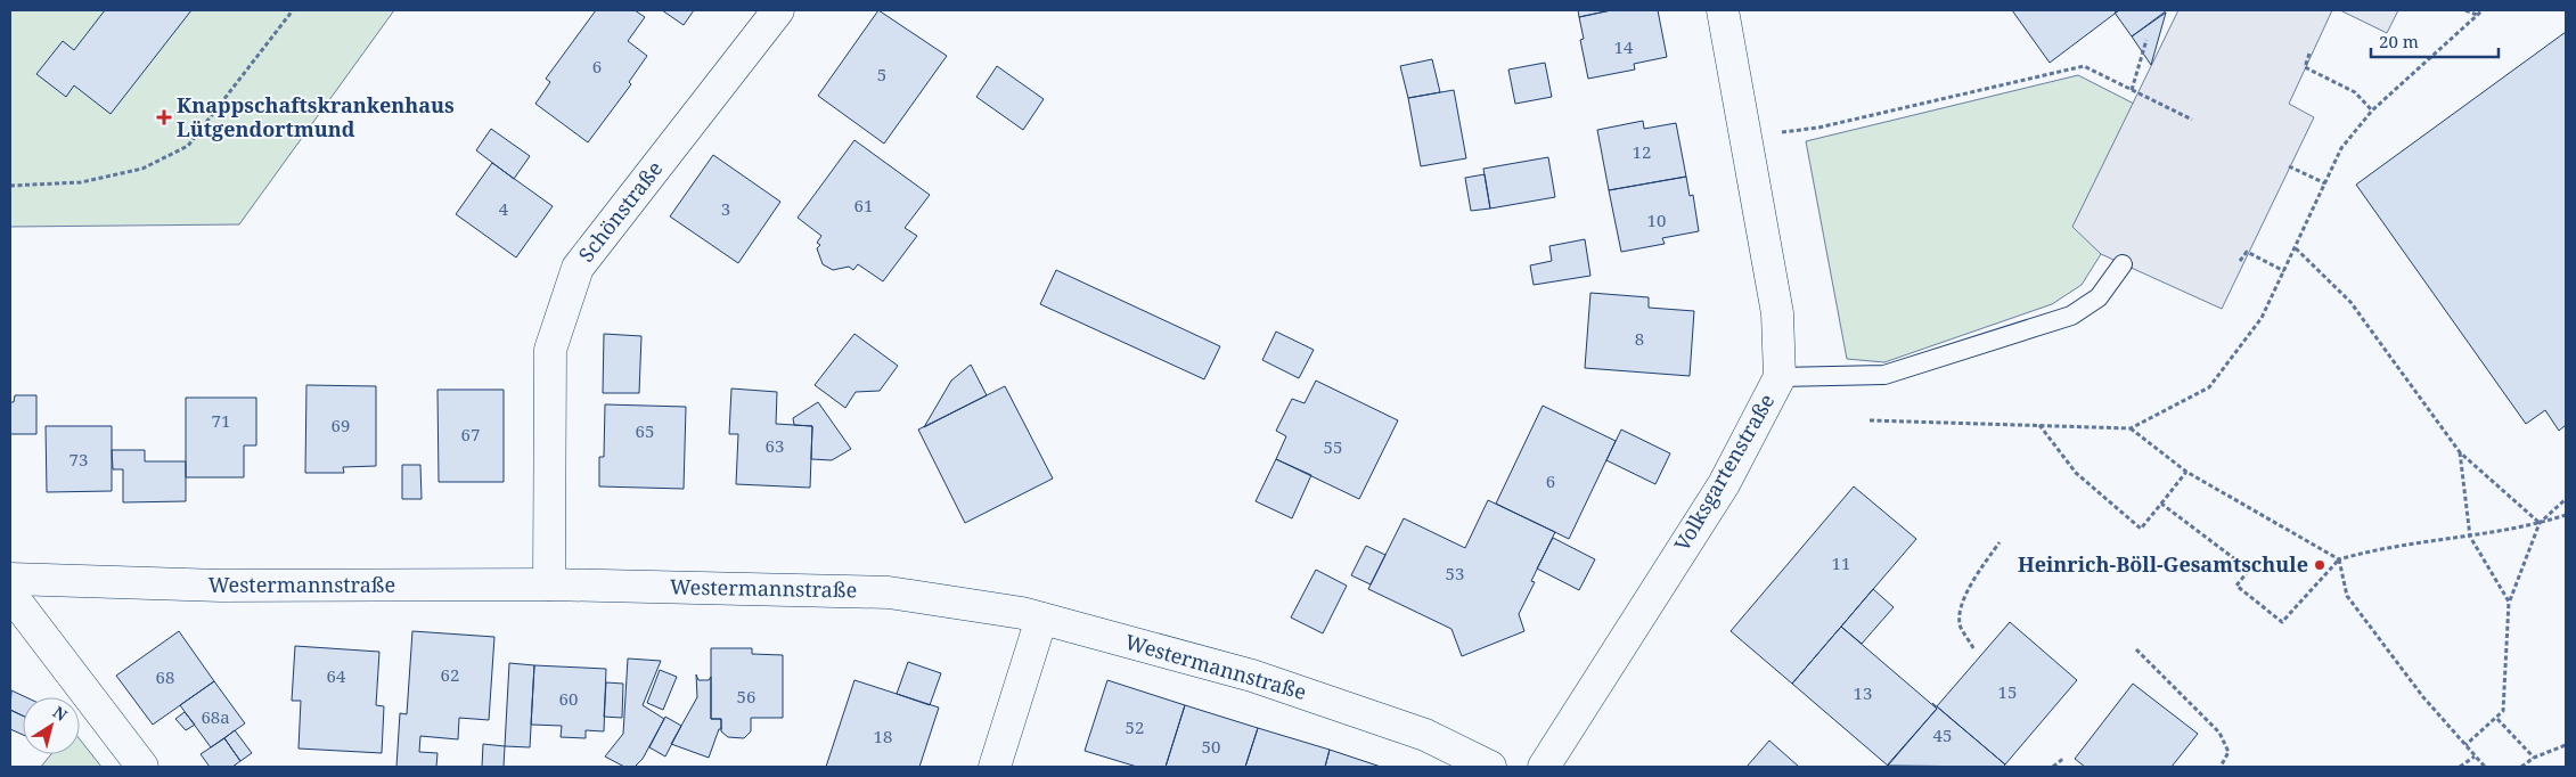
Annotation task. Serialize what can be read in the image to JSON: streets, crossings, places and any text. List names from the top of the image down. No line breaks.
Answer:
{"streets":{"street":["Schönstraße","Volksgartenstraße","Westermannstraße"]},"crossings":[["Schönstraße","Westermannstraße"]],"places":{"health":["Knappschaftskrankenhaus Lütgendortmund"],"other":["Heinrich-Böll-Gesamtschule"]},"house_numbers":["14","6","5","12","61","4","3","10","8","71","69","65","67","63","55","73","6","11","53","62","64","68","15","13","56","60","68a","52","45","18","50"],"scale_bar":"20 m","north":"top right"}
